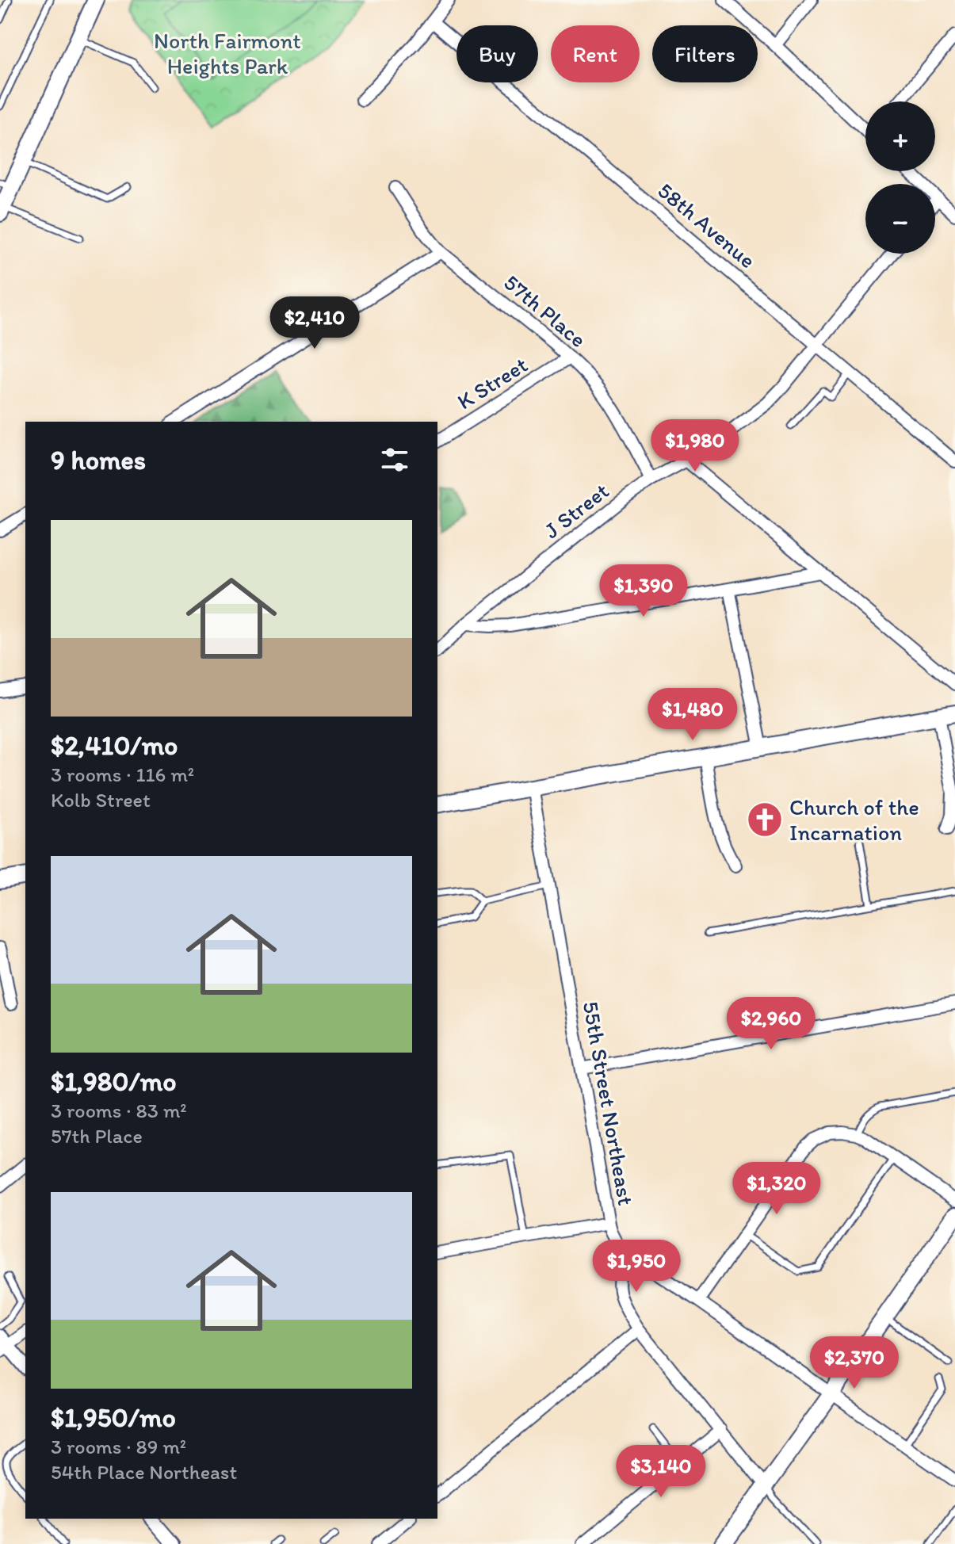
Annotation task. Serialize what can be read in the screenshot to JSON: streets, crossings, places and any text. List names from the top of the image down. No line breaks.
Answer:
{"streets":{"street":["58th Avenue","57th Place","K Street","J Street","55th Street Northeast"]},"crossings":[["58th Avenue","J Street"],["57th Place","K Street"],["57th Place","J Street"]],"parks":["North Fairmont Heights Park"],"places":{"church":["Church of the Incarnation"]},"page":{"chip":["Buy","Rent","Filters"],"map_buttons":["+","−"],"price":["$2,410","$1,980","$1,390","$1,480","$2,960","$1,320","$1,950","$2,370","$3,140"],"heading":"9 homes","list":[{"name":"$2,410/mo","note":"3 rooms · 116 m² · Kolb Street"},{"name":"$1,980/mo","note":"3 rooms · 83 m² · 57th Place"},{"name":"$1,950/mo","note":"3 rooms · 89 m² · 54th Place Northeast"}]}}
